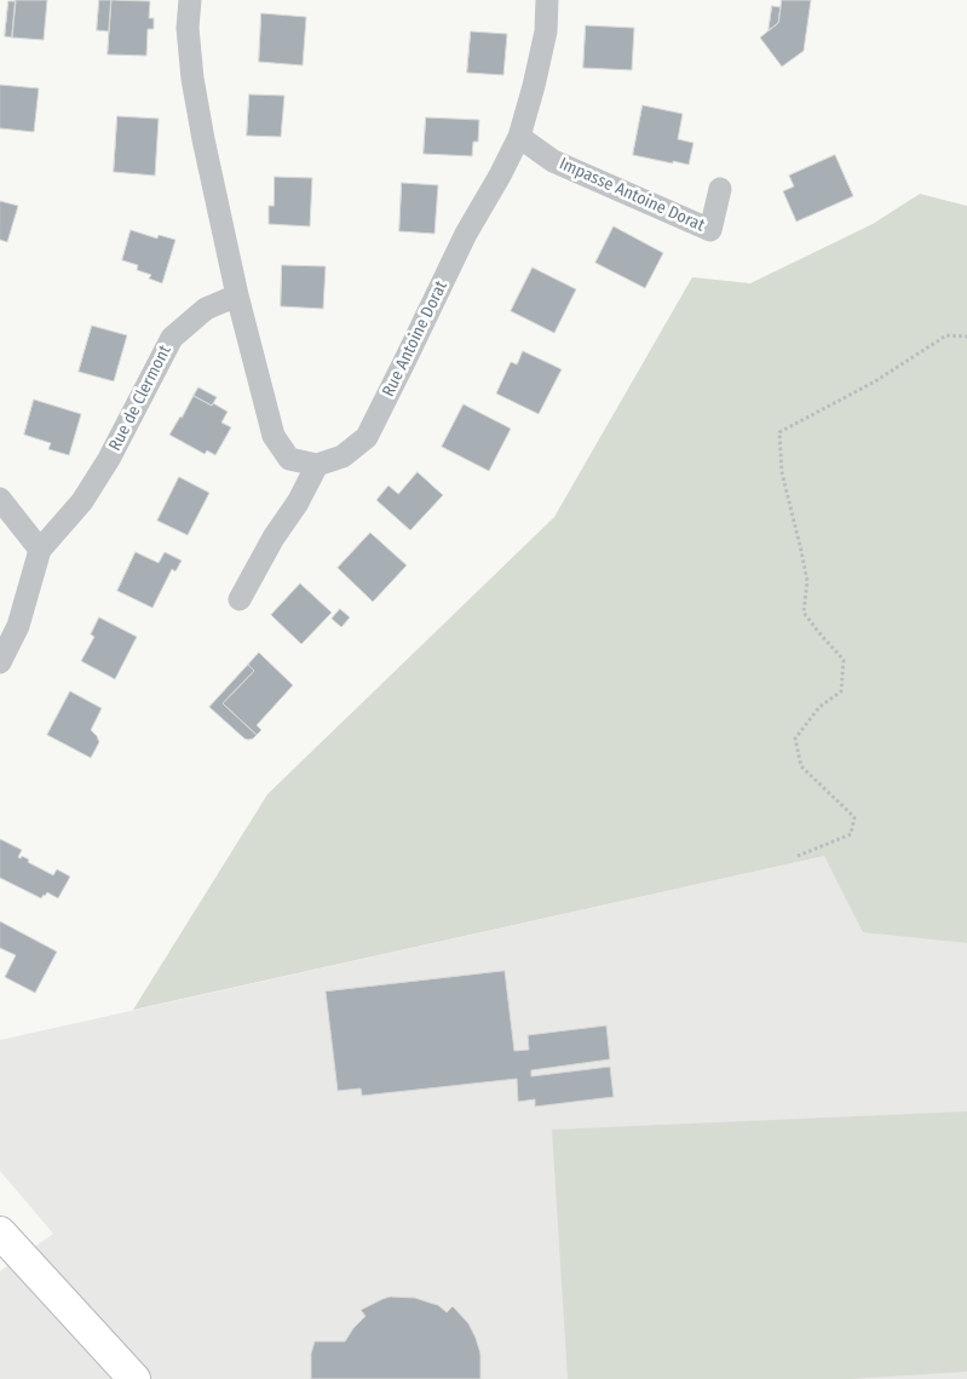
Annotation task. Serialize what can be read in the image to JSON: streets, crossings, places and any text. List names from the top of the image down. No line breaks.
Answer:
{"streets":{"street":["Impasse Antoine Dorat","Rue Antoine Dorat","Rue de Clermont"]},"crossings":[["Impasse Antoine Dorat","Rue Antoine Dorat"]]}
